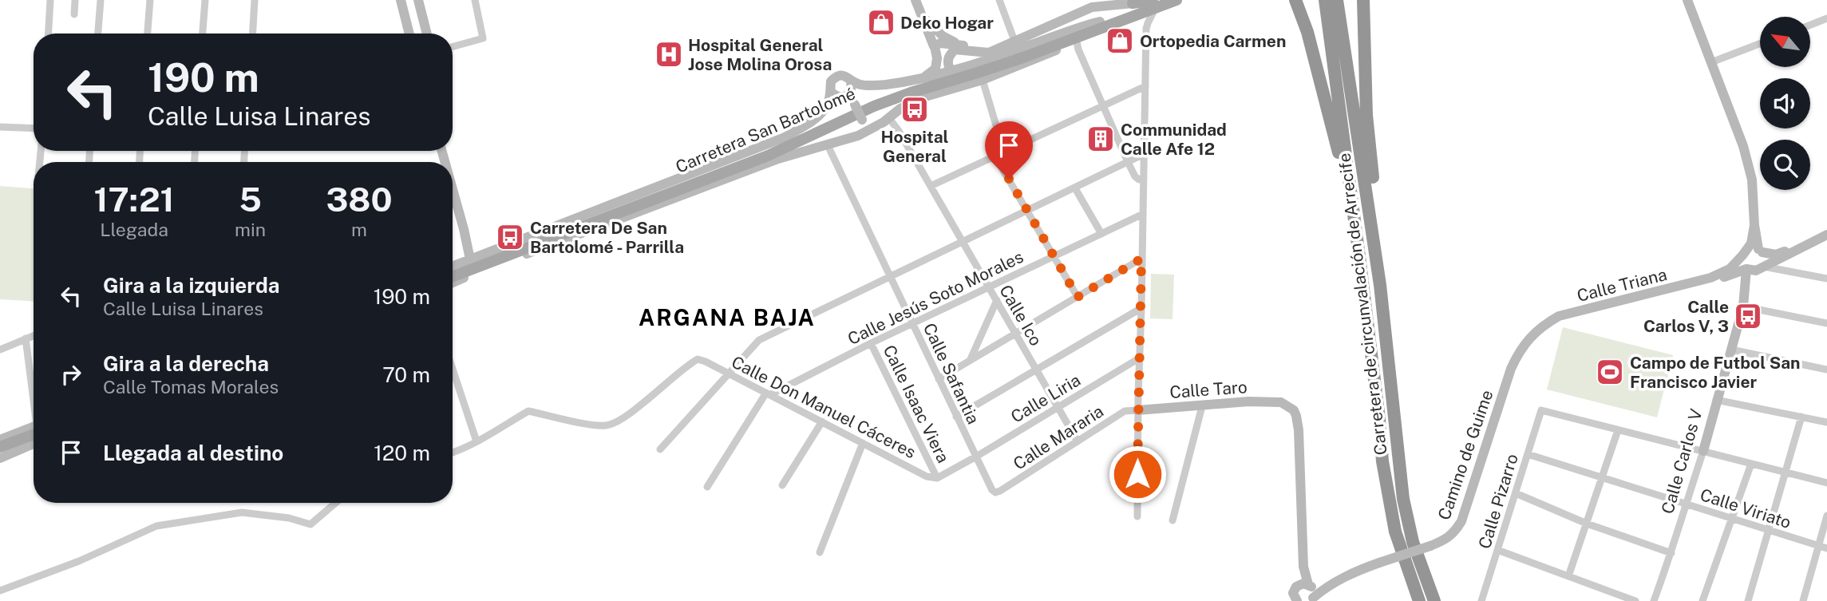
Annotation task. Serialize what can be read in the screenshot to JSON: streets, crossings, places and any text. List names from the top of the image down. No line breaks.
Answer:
{"streets":{"highway":["Carretera de circunvalación de Arrecife"],"main road":["Carretera San Bartolomé"],"street":["Calle Triana","Calle Jesús Soto Morales","Calle Ico","Calle Safantia","Calle Taro","Calle Liria","Calle Isaac Viera","Calle Don Manuel Cáceres","Calle Mararia","Camino de Guime","Calle Carlos V","Calle Pizarro","Calle Viriato"]},"crossings":[["Carretera San Bartolomé","Calle Ico"],["Carretera San Bartolomé","Calle Safantia"],["Calle Triana","Camino de Guime"],["Calle Jesús Soto Morales","Calle Ico"],["Calle Jesús Soto Morales","Calle Safantia"],["Calle Jesús Soto Morales","Calle Isaac Viera"],["Calle Jesús Soto Morales","Calle Don Manuel Cáceres"],["Calle Ico","Calle Liria"],["Calle Ico","Calle Mararia"],["Calle Safantia","Calle Liria"],["Calle Safantia","Calle Mararia"],["Calle Taro","Calle Mararia"],["Calle Liria","Calle Isaac Viera"],["Calle Liria","Calle Don Manuel Cáceres"],["Calle Isaac Viera","Calle Don Manuel Cáceres"],["Calle Carlos V","Calle Viriato"],["Calle Pizarro","Calle Viriato"]],"districts":["ARGANA BAJA"],"places":{"shop":["Deko Hogar","Ortopedia Carmen"],"hospital":["Hospital General Jose Molina Orosa"],"bus stop":["Hospital General","Carretera De San Bartolomé - Parrilla","Calle Carlos V, 3"],"building":["Communidad Calle Afe 12"],"sports":["Campo de Futbol San Francisco Javier"]},"north":"top left","page":{"turn":["190 m","Calle Luisa Linares"],"eta":["17:21","Llegada","5","min","380","m"],"list":[{"name":"Gira a la izquierda","note":"Calle Luisa Linares","value":"190 m"},{"name":"Gira a la derecha","note":"Calle Tomas Morales","value":"70 m"},{"name":"Llegada al destino","value":"120 m"}]}}
